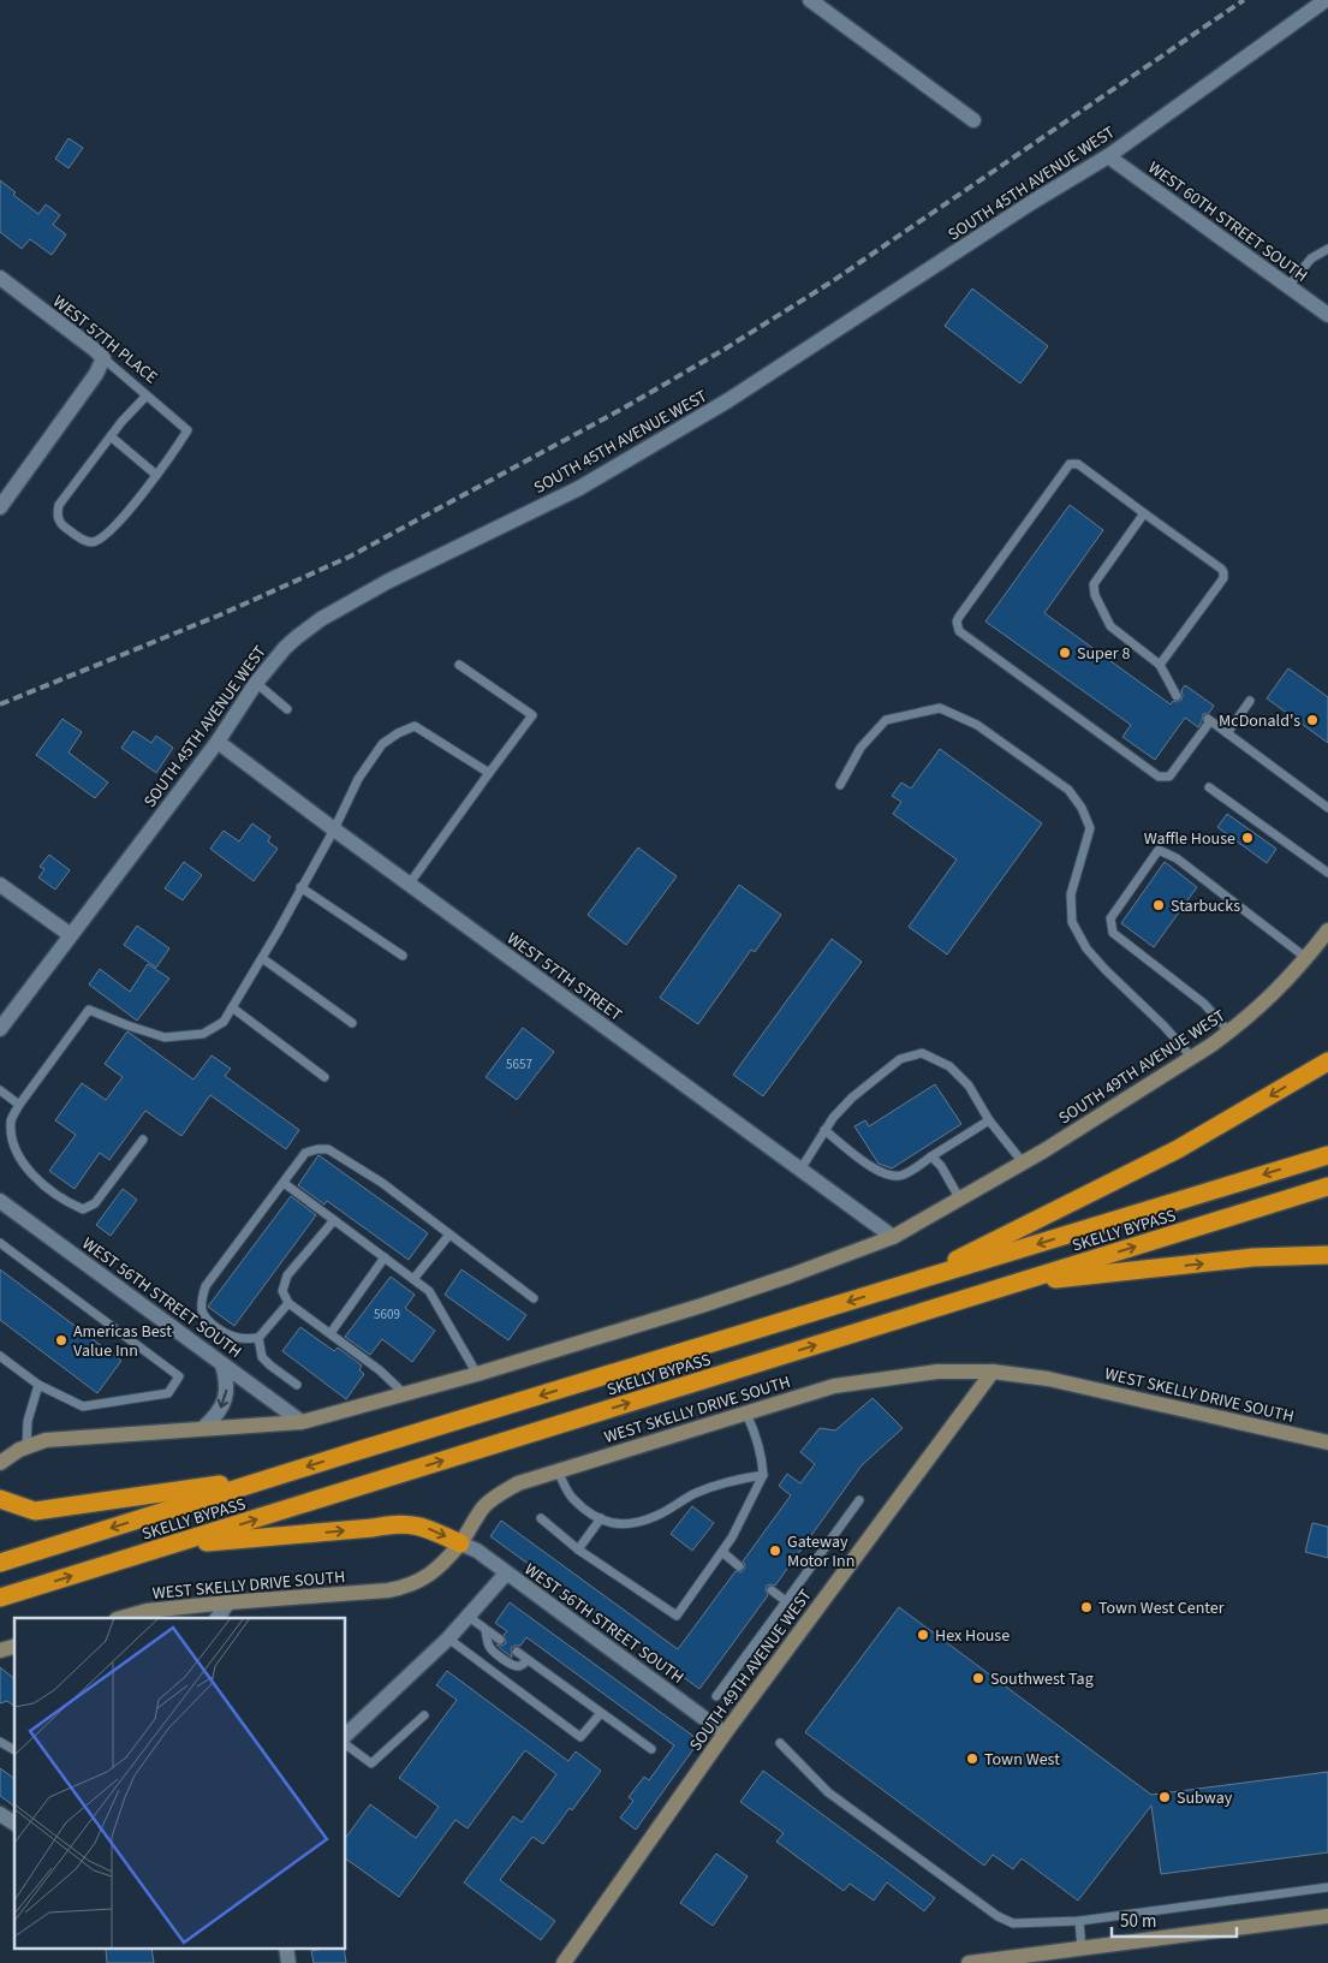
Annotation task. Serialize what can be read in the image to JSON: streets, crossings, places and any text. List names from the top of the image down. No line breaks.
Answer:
{"streets":{"highway":["SKELLY BYPASS"],"street":["SOUTH 45TH AVENUE WEST","WEST 60TH STREET SOUTH","WEST 57TH PLACE","WEST 57TH STREET","SOUTH 49TH AVENUE WEST","WEST 56TH STREET SOUTH","WEST SKELLY DRIVE SOUTH"]},"crossings":[["SOUTH 45TH AVENUE WEST","WEST 60TH STREET SOUTH"],["SOUTH 45TH AVENUE WEST","WEST 57TH STREET"],["SOUTH 49TH AVENUE WEST","WEST 56TH STREET SOUTH"],["SOUTH 49TH AVENUE WEST","WEST SKELLY DRIVE SOUTH"],["WEST 56TH STREET SOUTH","WEST SKELLY DRIVE SOUTH"]],"places":["Super 8","McDonald's","Waffle House","Starbucks","Americas Best Value Inn","Gateway Motor Inn","Town West Center","Hex House","Southwest Tag","Town West","Subway"],"house_numbers":["5657","5609"],"scale_bar":"50 m"}
